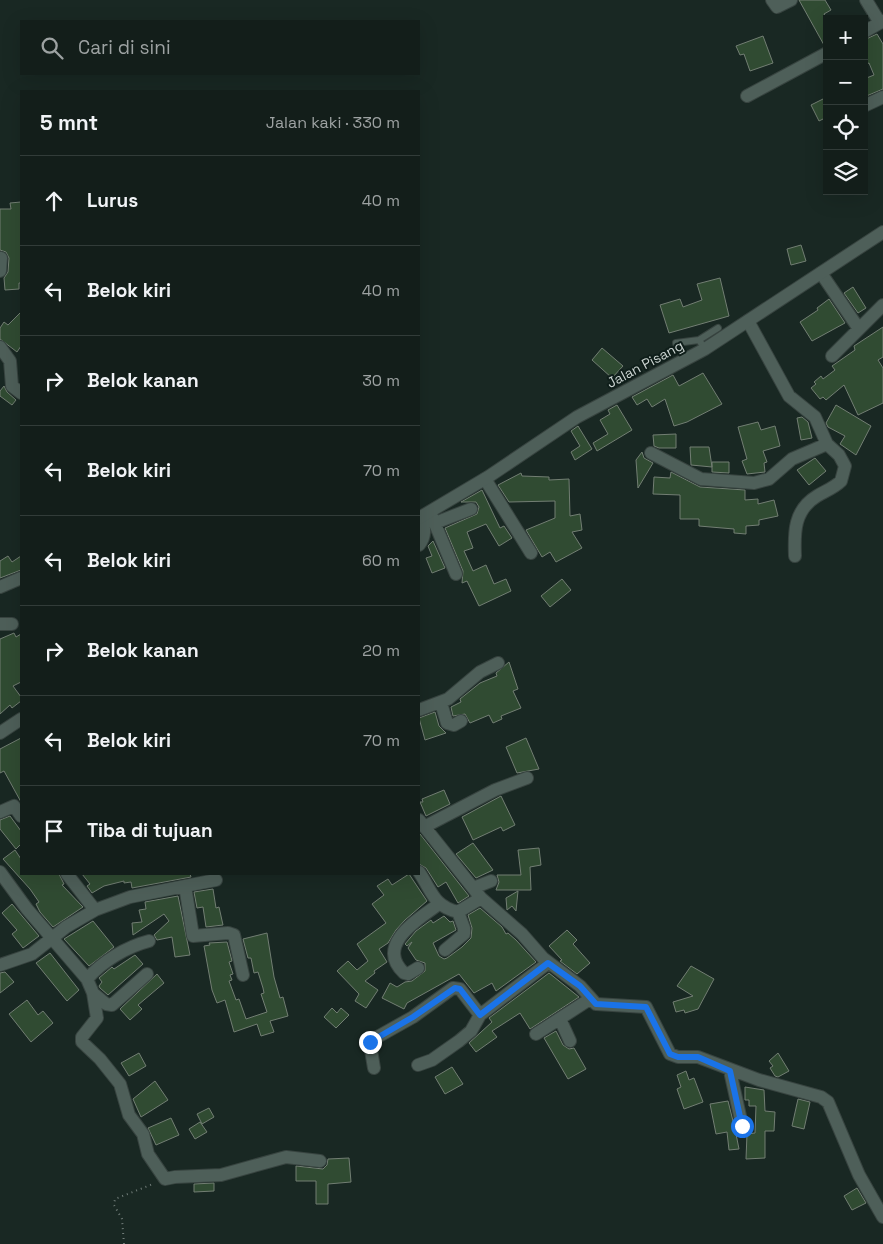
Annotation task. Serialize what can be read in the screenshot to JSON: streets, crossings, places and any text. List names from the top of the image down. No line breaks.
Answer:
{"streets":{"street":["Jalan Pisang"]},"page":{"map_buttons":["+","−"],"search":"Cari di sini","heading":["5 mnt","Jalan kaki · 330 m"],"list":[["Lurus","40 m"],["Belok kiri","40 m"],["Belok kanan","30 m"],["Belok kiri","70 m"],["Belok kiri","60 m"],["Belok kanan","20 m"],["Belok kiri","70 m"],"Tiba di tujuan"]}}
